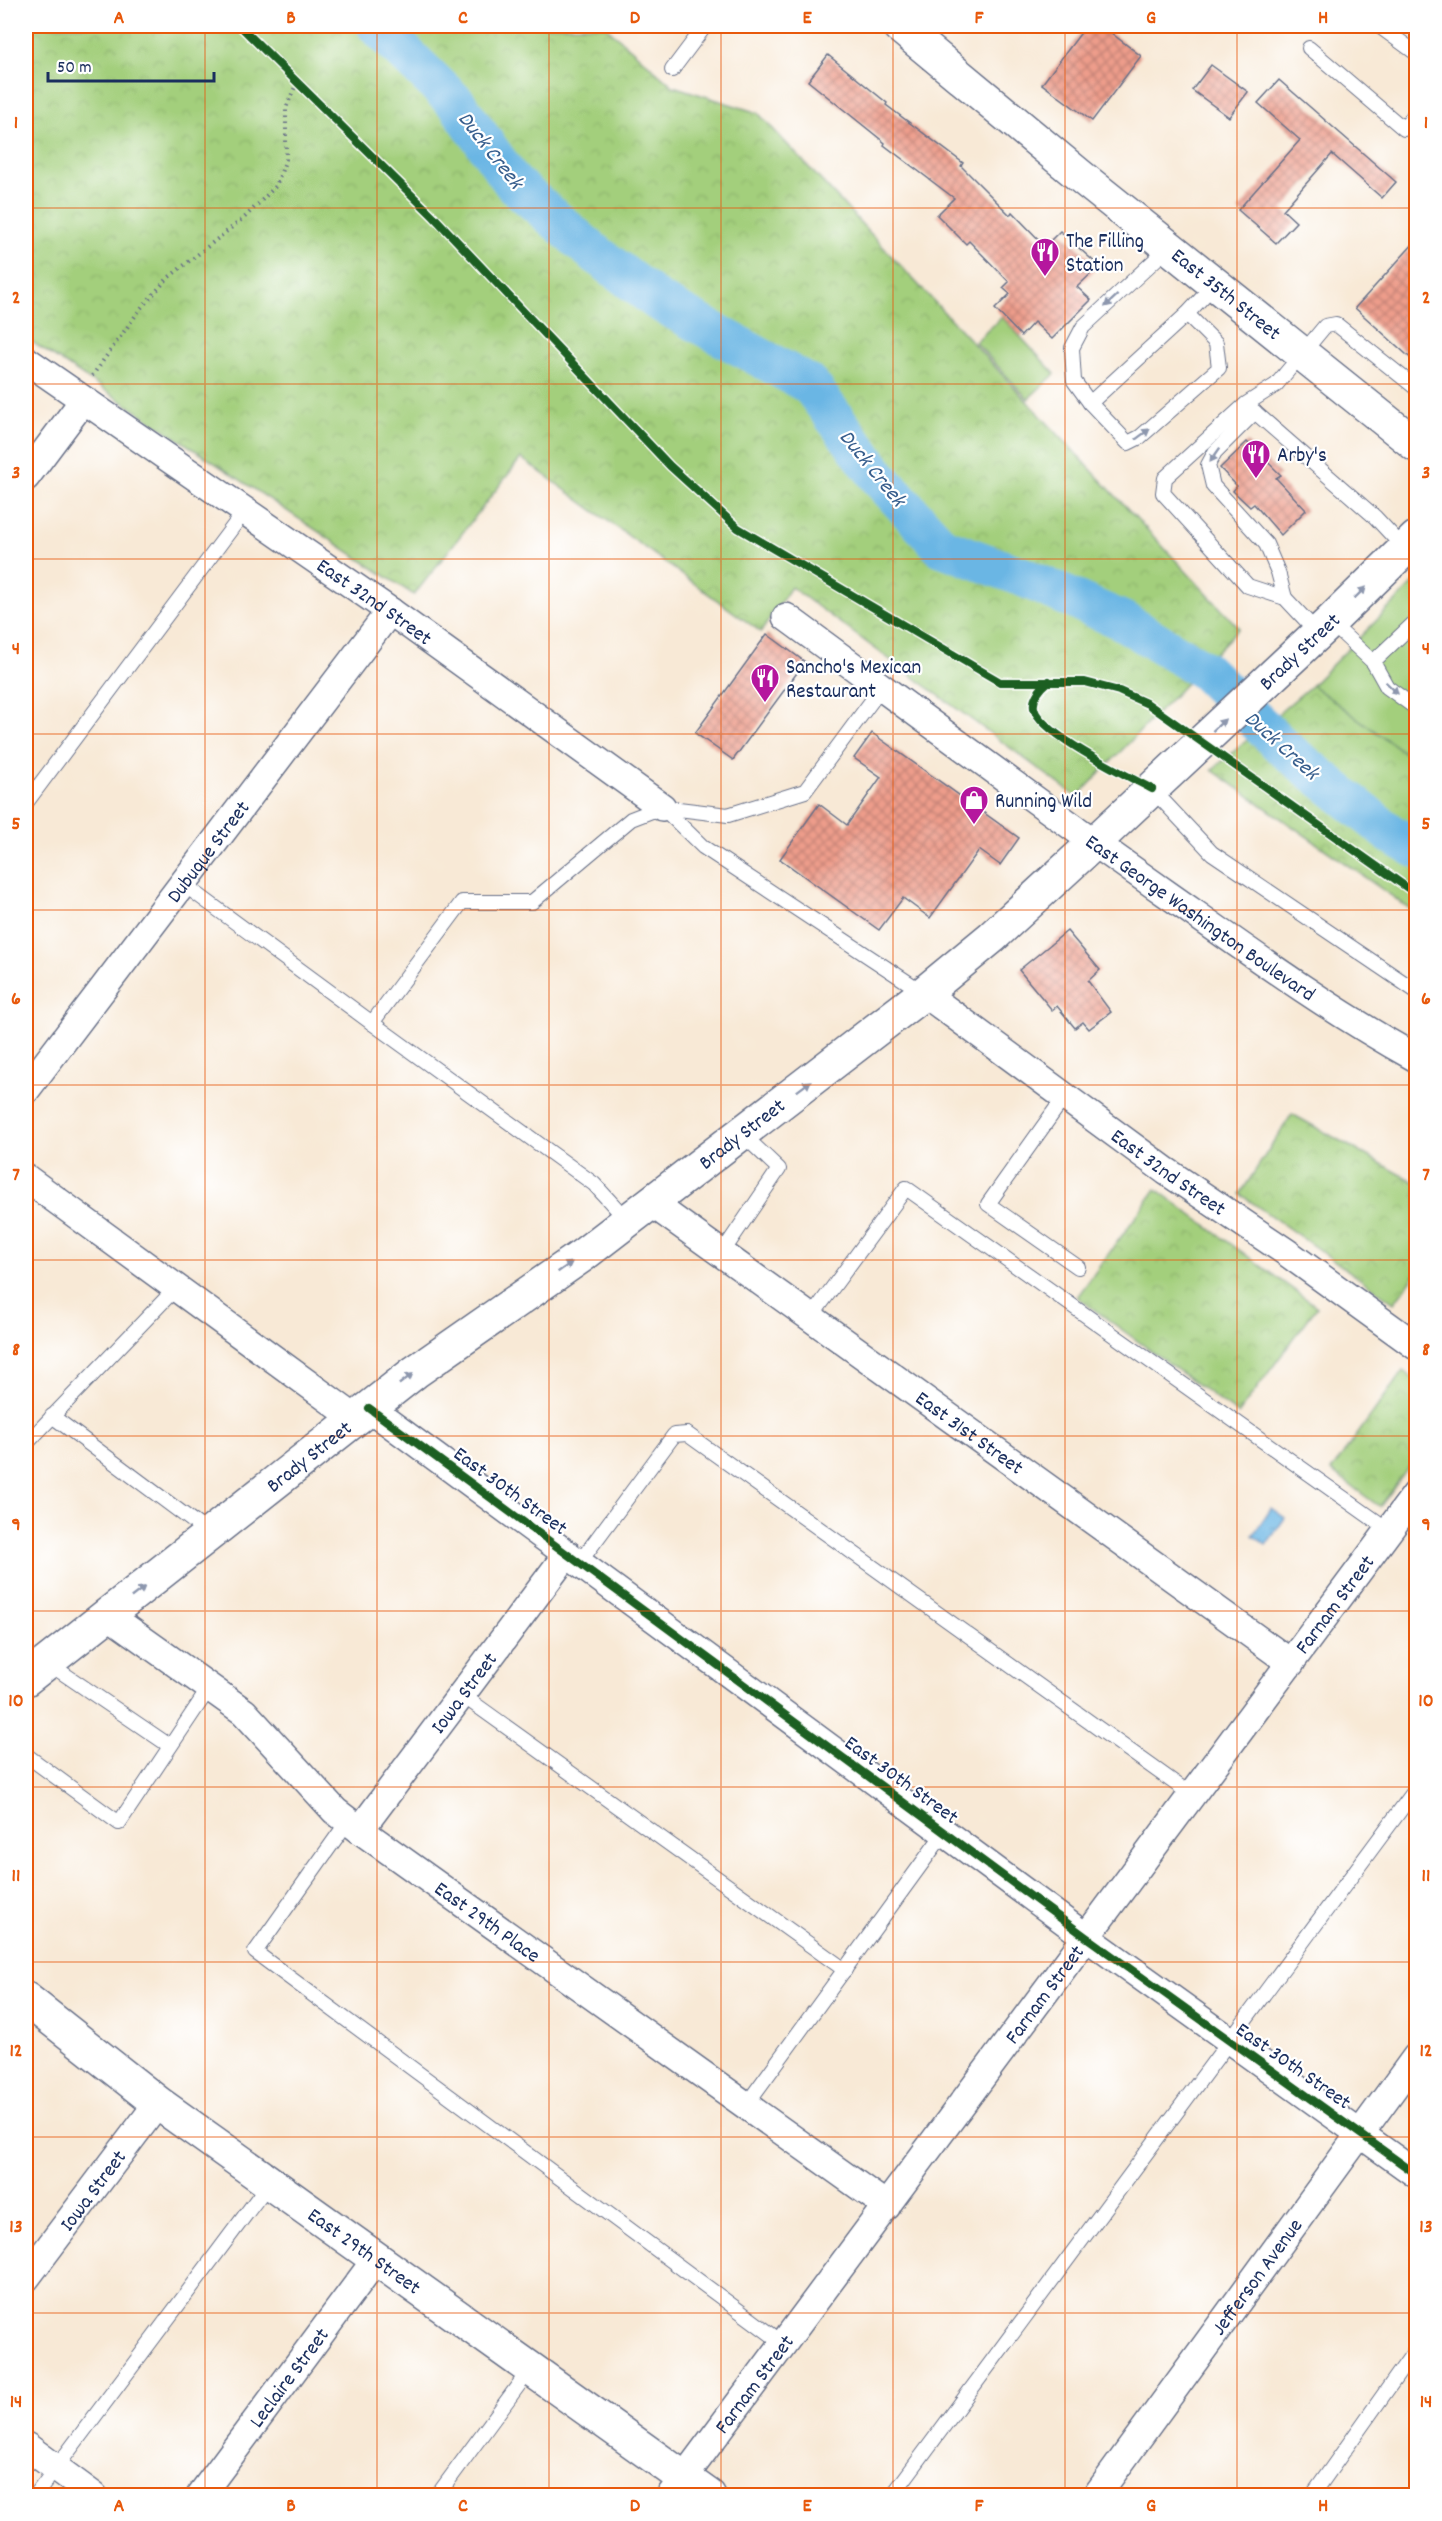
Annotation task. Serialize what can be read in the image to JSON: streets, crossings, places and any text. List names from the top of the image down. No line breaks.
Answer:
{"streets":{"main road":["East 35th Street","Brady Street","East 29th Street"],"street":["East 32nd Street","Dubuque Street","East George Washington Boulevard","East 31st Street","East 30th Street","Farnam Street","Iowa Street","East 29th Place","Jefferson Avenue","Leclaire Street"]},"crossings":[["East 32nd Street","Brady Street"],["East 32nd Street","Dubuque Street"],["Brady Street","East George Washington Boulevard"],["Brady Street","East 31st Street"],["Brady Street","East 30th Street"],["Brady Street","East 29th Place"],["East 31st Street","Farnam Street"],["East 30th Street","Farnam Street"],["East 30th Street","Iowa Street"],["East 30th Street","Jefferson Avenue"],["Farnam Street","East 29th Place"],["Farnam Street","East 29th Street"],["Iowa Street","East 29th Place"],["Iowa Street","East 29th Street"],["East 29th Street","Leclaire Street"]],"one_way":["Brady Street"],"water":["Duck Creek"],"places":{"restaurant":["The Filling Station","Arby's","Sancho's Mexican Restaurant"],"shop":["Running Wild"]},"scale_bar":"50 m","grid":{"columns":["A","B","C","D","E","F","G","H"],"rows":["1","2","3","4","5","6","7","8","9","10","11","12","13","14"]}}
